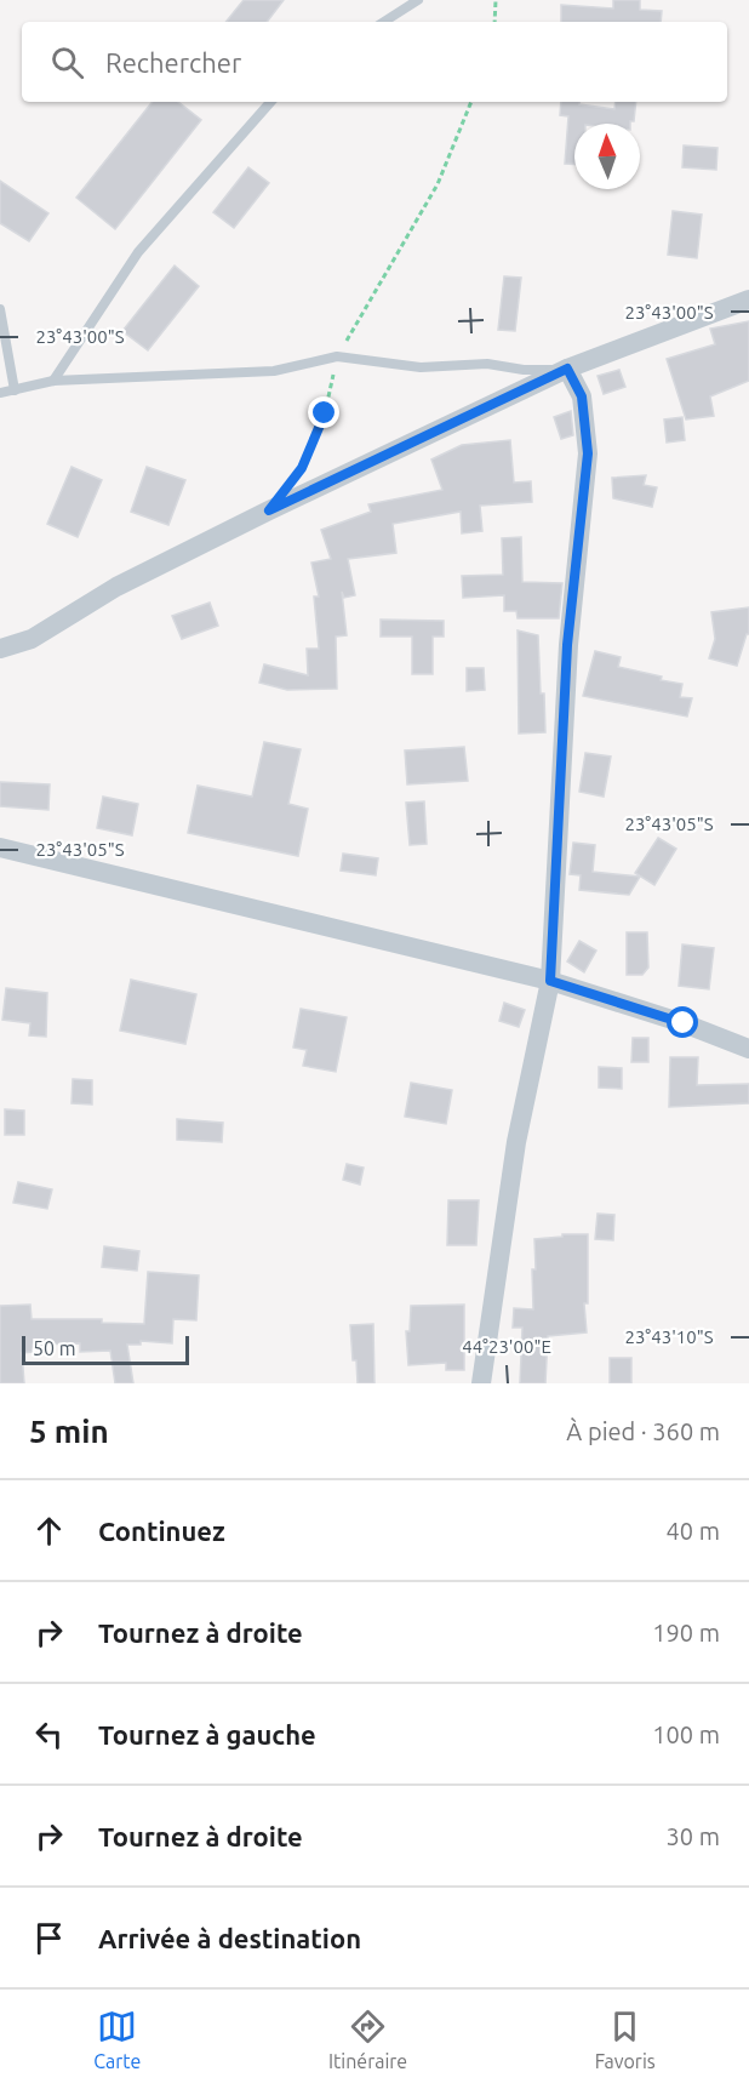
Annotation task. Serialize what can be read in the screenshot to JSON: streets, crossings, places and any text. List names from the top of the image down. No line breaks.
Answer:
{"scale_bar":"50 m","north":"top","page":{"search":"Rechercher","scale":"50 m","heading":["5 min","À pied · 360 m"],"list":[["Continuez","40 m"],["Tournez à droite","190 m"],["Tournez à gauche","100 m"],["Tournez à droite","30 m"],"Arrivée à destination"],"nav":["Carte","Itinéraire","Favoris"]},"coordinates":["23°43'00\"S","23°43'05\"S","23°43'10\"S","44°23'00\"E"]}
